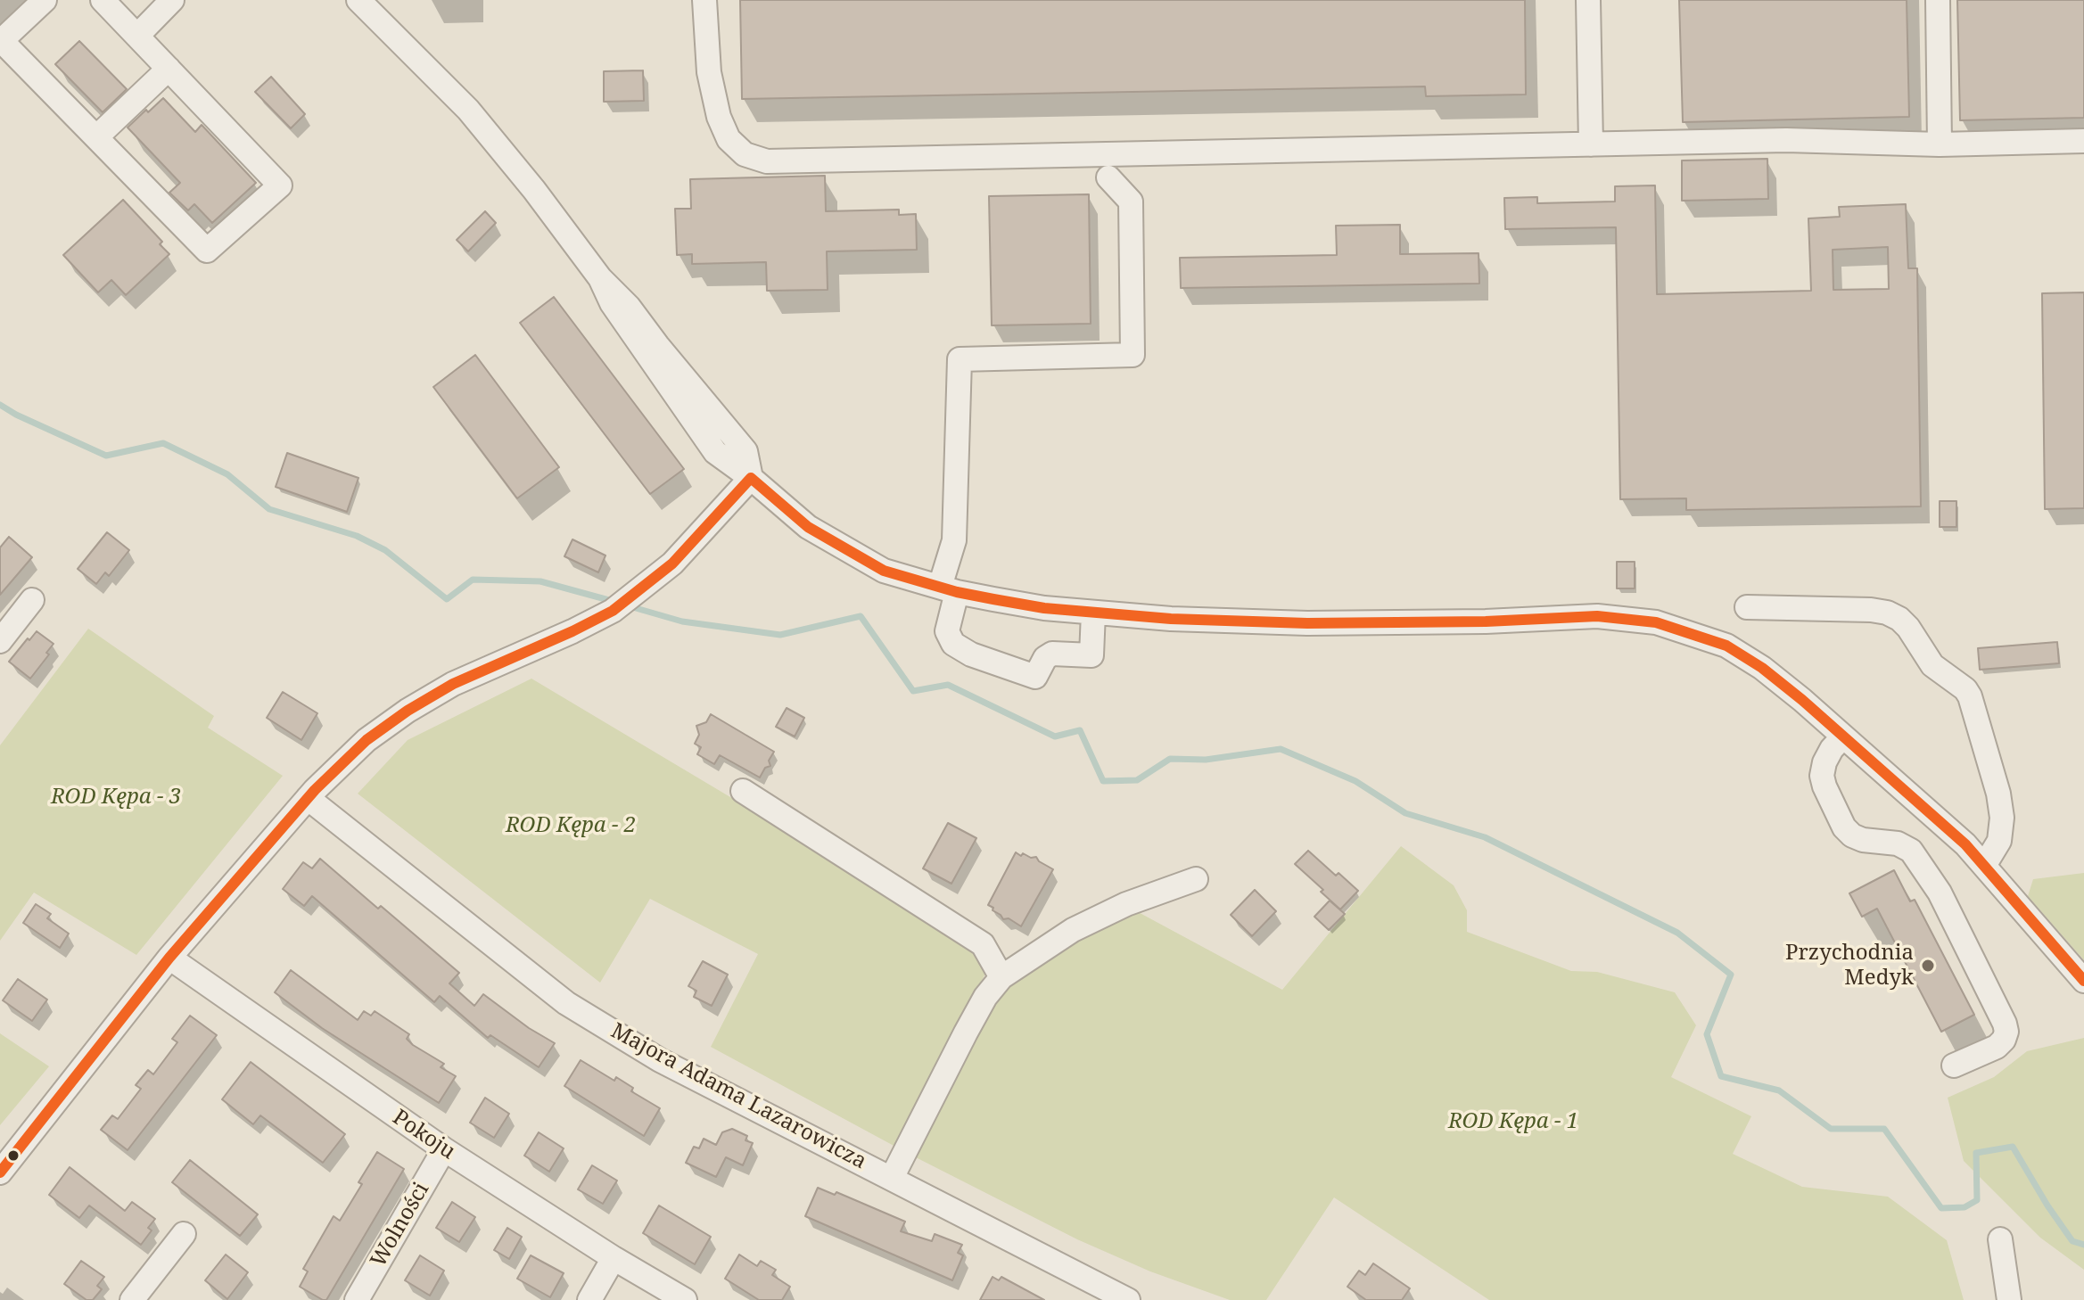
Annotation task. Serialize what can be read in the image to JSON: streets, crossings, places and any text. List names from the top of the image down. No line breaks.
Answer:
{"streets":{"street":["Majora Adama Lazarowicza","Pokoju","Wolności"]},"crossings":[["Pokoju","Wolności"]],"parks":["ROD Kępa - 3","ROD Kępa - 2","ROD Kępa - 1"],"places":["Przychodnia Medyk"]}
